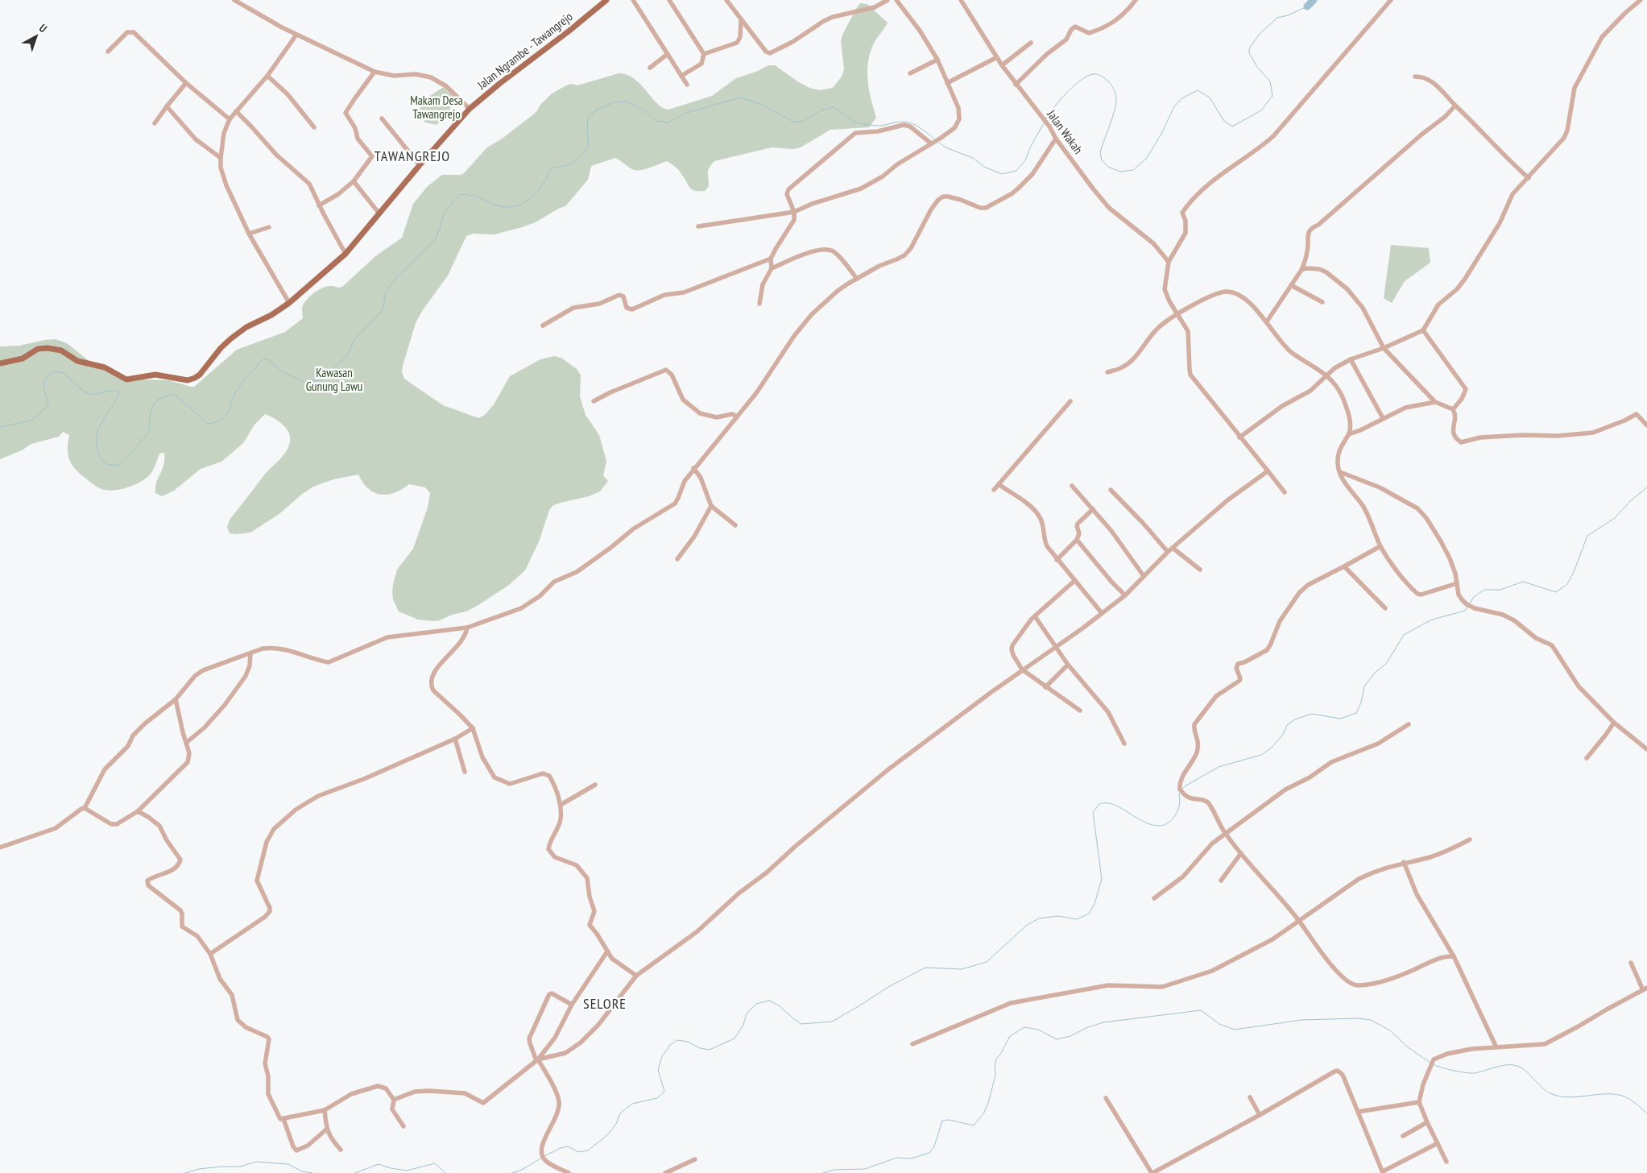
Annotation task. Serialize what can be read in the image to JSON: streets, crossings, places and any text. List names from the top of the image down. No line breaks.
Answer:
{"streets":{"main road":["Jalan Ngrambe - Tawangrejo"],"street":["Jalan Wakah"]},"districts":["TAWANGREJO","SELORE"],"parks":["Makam Desa Tawangrejo","Kawasan Gunung Lawu"],"north":"top right"}
